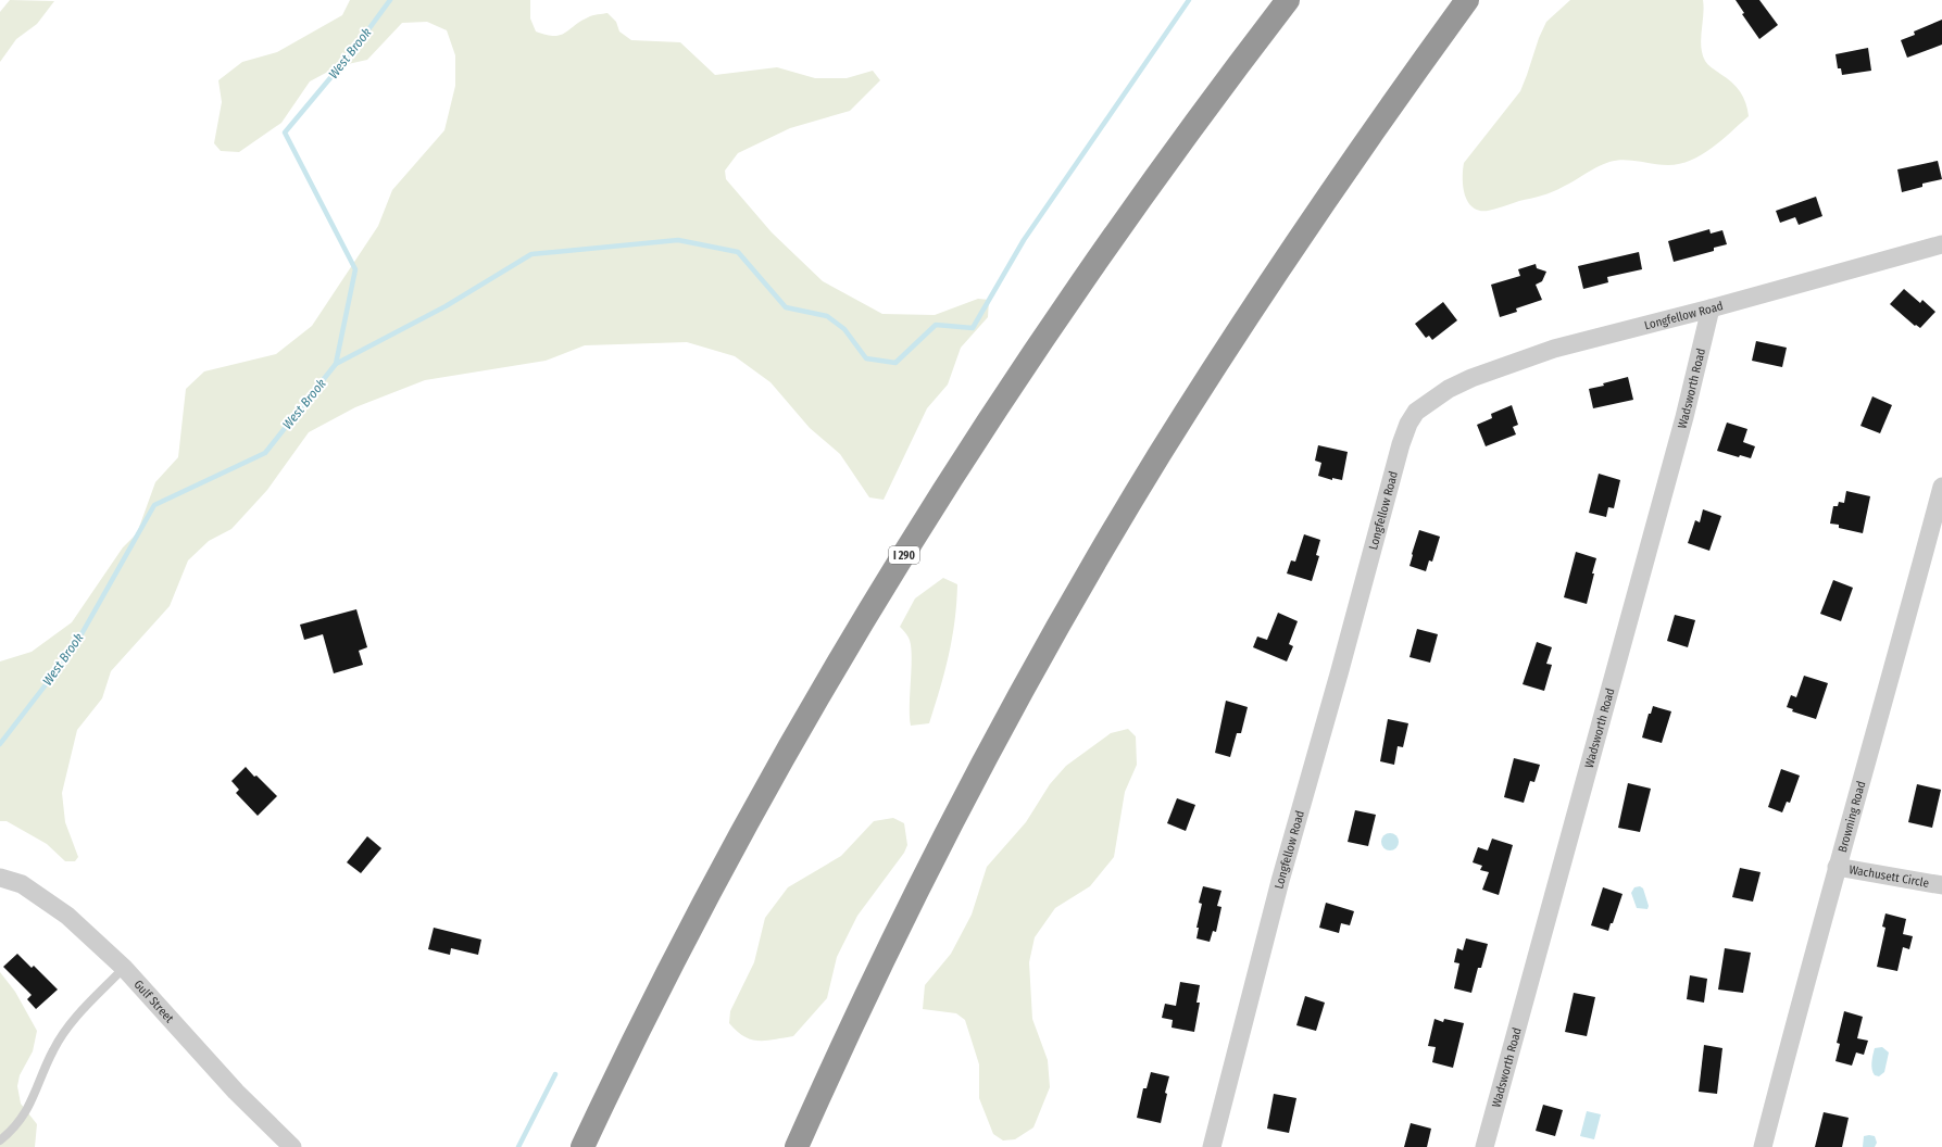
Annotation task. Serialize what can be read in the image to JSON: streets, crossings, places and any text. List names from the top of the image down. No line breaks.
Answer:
{"streets":{"highway":["I 290"],"street":["Longfellow Road","Wadsworth Road","Browning Road","Wachusett Circle","Gulf Street"]},"crossings":[["Longfellow Road","Wadsworth Road"],["Browning Road","Wachusett Circle"]],"water":["West Brook"]}
